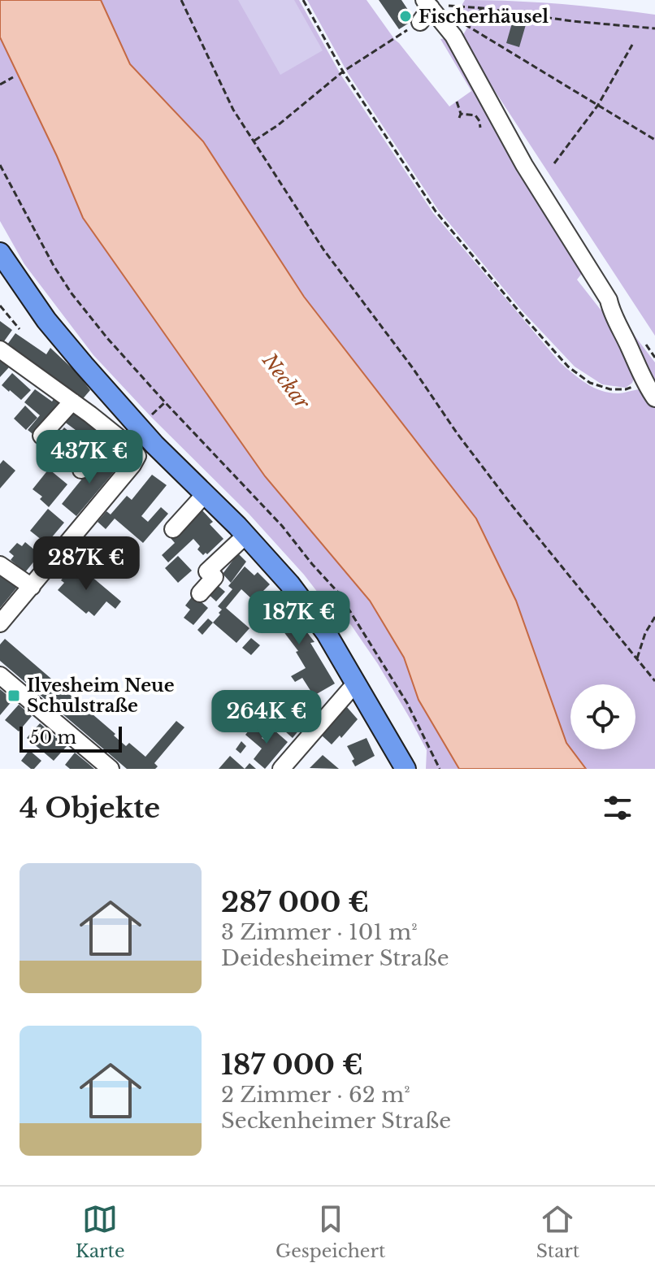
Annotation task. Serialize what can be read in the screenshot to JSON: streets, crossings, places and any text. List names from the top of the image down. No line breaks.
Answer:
{"water":["Neckar"],"places":{"other":["Fischerhäusel"],"transit":["Ilvesheim Neue Schulstraße"]},"scale_bar":"50 m","page":{"price":["437K €","287K €","187K €","264K €"],"scale":"50 m","heading":"4 Objekte","list":[{"name":"287 000 €","note":"3 Zimmer · 101 m² · Deidesheimer Straße"},{"name":"187 000 €","note":"2 Zimmer · 62 m² · Seckenheimer Straße"}],"tabs":["Karte","Gespeichert","Start"]}}
